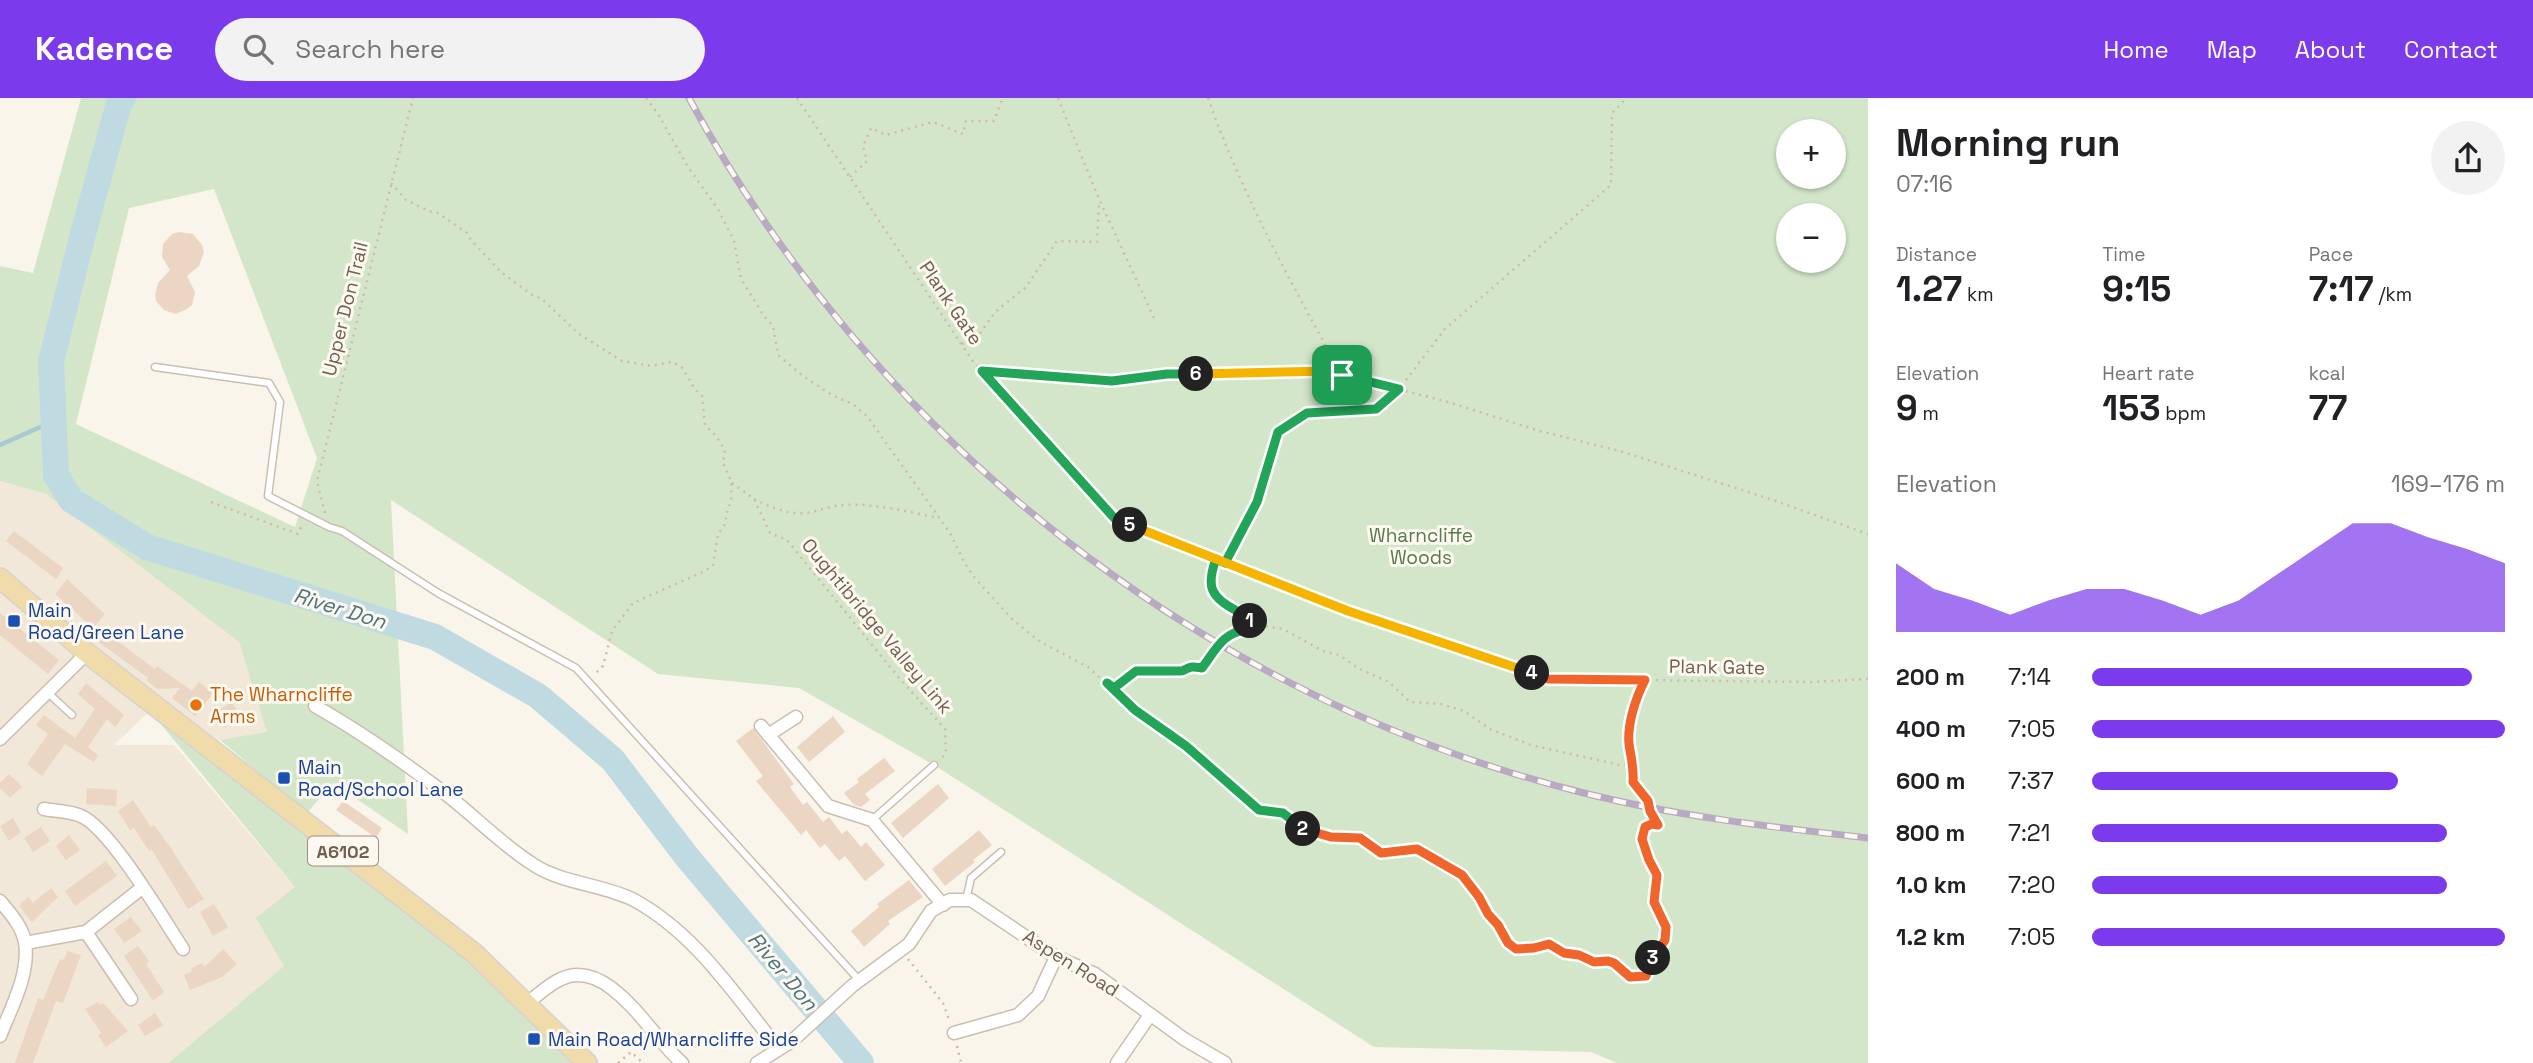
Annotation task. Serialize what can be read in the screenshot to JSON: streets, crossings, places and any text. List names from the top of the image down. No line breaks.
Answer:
{"streets":{"main road":["A6102"],"street":["Aspen Road"],"path":["Plank Gate","Upper Don Trail","Oughtibridge Valley Link"]},"water":["River Don"],"parks":["Wharncliffe Woods"],"places":{"transit":["Main Road/Green Lane","Main Road/School Lane","Main Road/Wharncliffe Side"],"other":["The Wharncliffe Arms"]},"page":{"header":"Kadence","search":"Search here","nav":["Home","Map","About","Contact"],"heading":["Morning run","07:16"],"map_buttons":["+","−"],"stats":[["Distance","1.27 km"],["Time","9:15"],["Pace","7:17 /km"],["Elevation","9 m"],["Heart rate","153 bpm"],["kcal","77"]],"pins":["6","5","1","4","2","3"],"chart":["Elevation","169–176 m"],"list":[{"name":"200 m","note":"7:14"},{"name":"400 m","note":"7:05"},{"name":"600 m","note":"7:37"},{"name":"800 m","note":"7:21"},{"name":"1.0 km","note":"7:20"},{"name":"1.2 km","note":"7:05"}]}}
